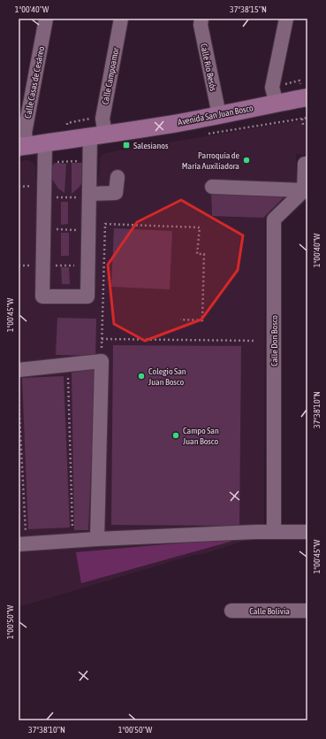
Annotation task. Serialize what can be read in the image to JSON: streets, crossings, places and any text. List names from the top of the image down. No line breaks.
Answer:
{"streets":{"main road":["Avenida San Juan Bosco"],"street":["Calle Río Besós","Calle Campoamor","Calle Casas de Cesáreo","Calle Don Bosco","Calle Bolivia"]},"crossings":[["Calle Río Besós","Avenida San Juan Bosco"],["Calle Campoamor","Avenida San Juan Bosco"],["Calle Casas de Cesáreo","Avenida San Juan Bosco"]],"places":{"transit":["Salesianos"],"other":["Parroquia de María Auxiliadora","Colegio San Juan Bosco","Campo San Juan Bosco"]},"coordinates":["1°00'40\"W","37°38'15\"N","1°00'45\"W","37°38'10\"N","1°00'50\"W"]}
